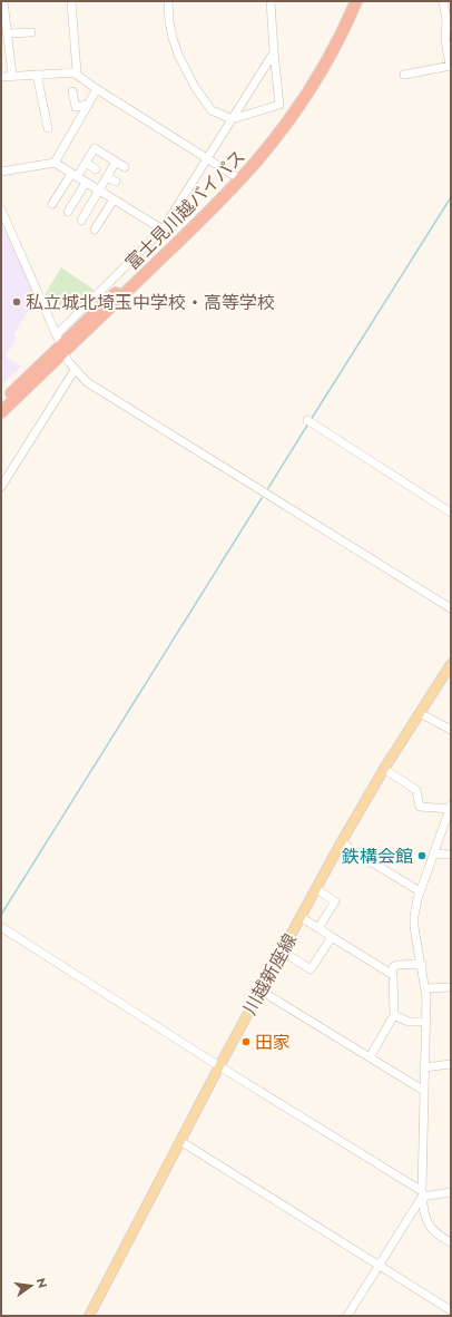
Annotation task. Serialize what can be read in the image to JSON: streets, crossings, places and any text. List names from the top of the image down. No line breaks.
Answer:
{"streets":{"highway":["富士見川越バイパス"],"main road":["川越新座線"]},"places":["私立城北埼玉中学校・高等学校","鉄構会館","田家"],"north":"right"}
